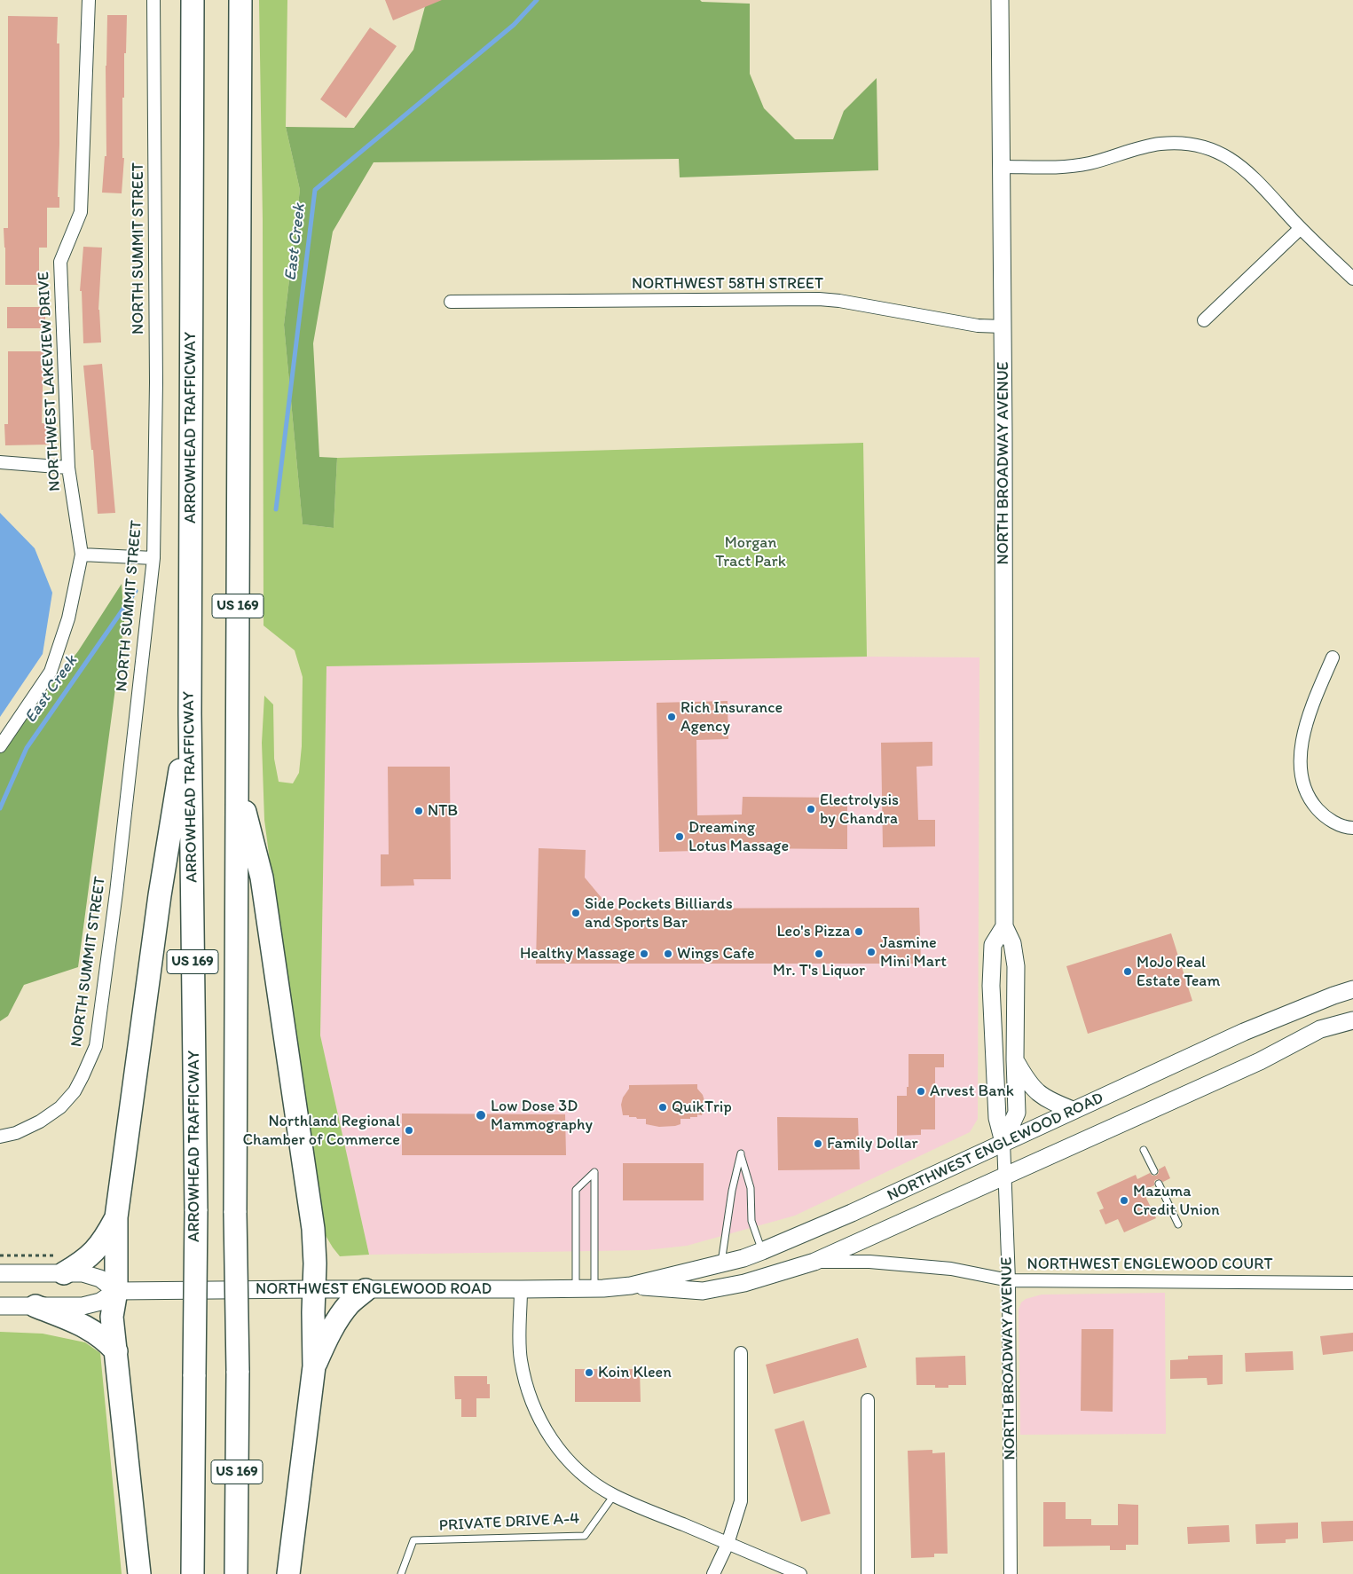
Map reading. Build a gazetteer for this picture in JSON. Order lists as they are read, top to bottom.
{
  "streets": {
    "highway": ["ARROWHEAD TRAFFICWAY", "US 169"],
    "main road": ["NORTH BROADWAY AVENUE", "NORTHWEST ENGLEWOOD ROAD"],
    "street": [
      "NORTH SUMMIT STREET",
      "NORTHWEST 58TH STREET",
      "NORTHWEST LAKEVIEW DRIVE",
      "NORTHWEST ENGLEWOOD COURT"
    ],
    "lane": ["PRIVATE DRIVE A-4"]
  },
  "crossings": [
    ["NORTHWEST 58TH STREET", "NORTH BROADWAY AVENUE"],
    ["NORTH BROADWAY AVENUE", "NORTHWEST ENGLEWOOD ROAD"],
    ["NORTH BROADWAY AVENUE", "NORTHWEST ENGLEWOOD COURT"],
    ["NORTHWEST ENGLEWOOD ROAD", "NORTHWEST ENGLEWOOD COURT"]
  ],
  "water": ["East Creek"],
  "parks": ["Morgan Tract Park"],
  "places": [
    "Rich Insurance Agency",
    "Electrolysis by Chandra",
    "NTB",
    "Dreaming Lotus Massage",
    "Side Pockets Billiards and Sports Bar",
    "Leo's Pizza",
    "Jasmine Mini Mart",
    "Healthy Massage",
    "Wings Cafe",
    "Mr. T's Liquor",
    "MoJo Real Estate Team",
    "Arvest Bank",
    "QuikTrip",
    "Low Dose 3D Mammography",
    "Northland Regional Chamber of Commerce",
    "Family Dollar",
    "Mazuma Credit Union",
    "Koin Kleen"
  ]
}
